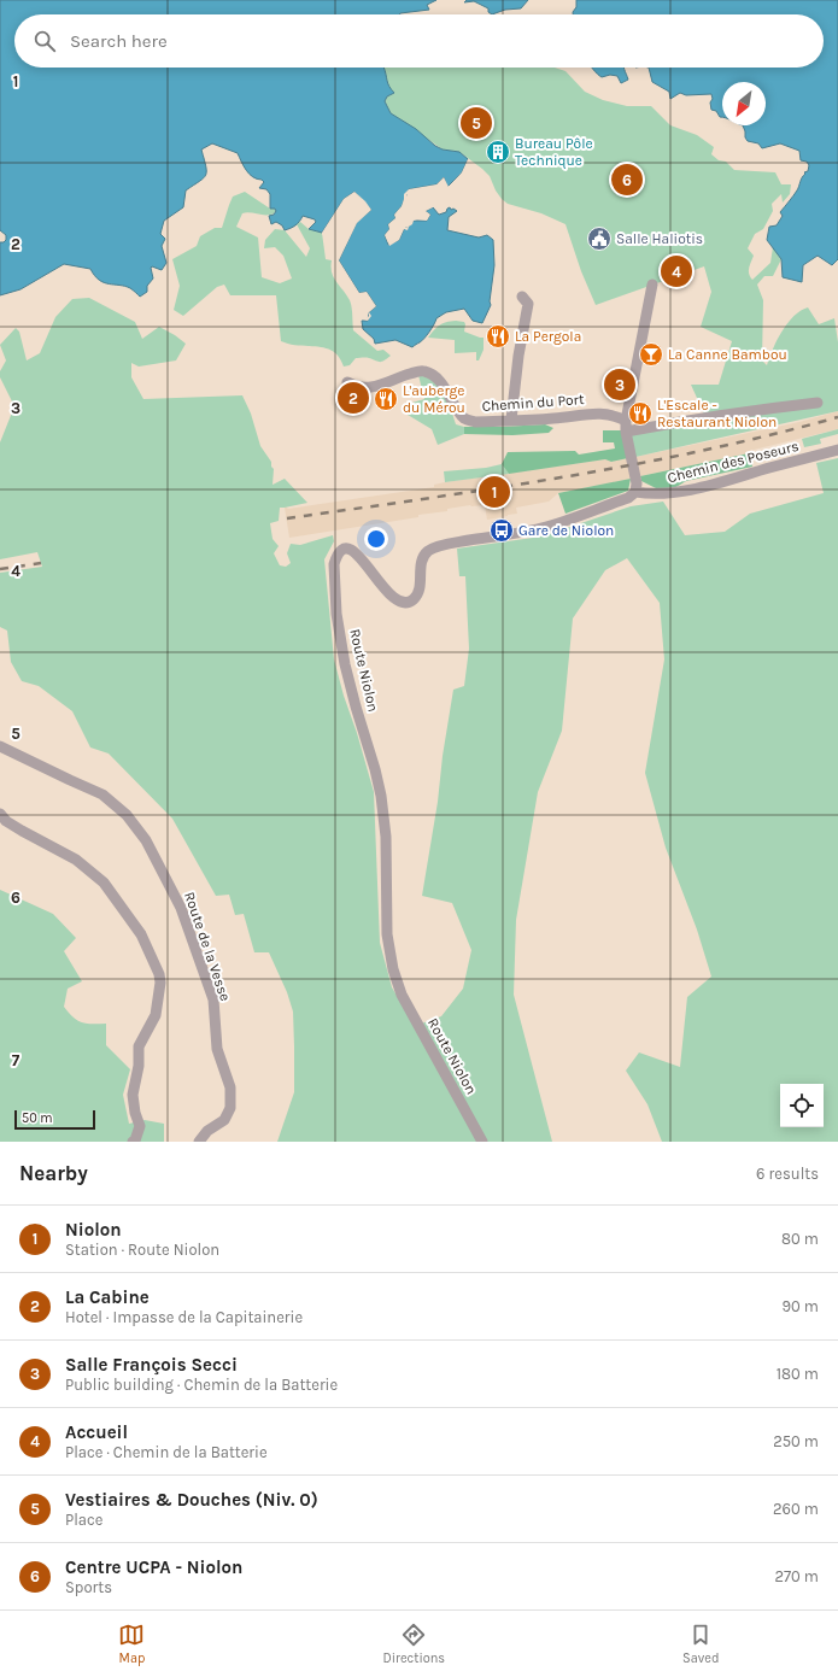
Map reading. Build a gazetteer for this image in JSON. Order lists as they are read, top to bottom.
{
  "streets": {
    "street": [
      "Chemin du Port",
      "Chemin des Poseurs",
      "Route Niolon",
      "Route de la Vesse"
    ]
  },
  "crossings": [
    ["Chemin des Poseurs", "Route Niolon"]
  ],
  "places": {
    "building": ["Bureau Pôle Technique"],
    "public building": ["Salle Haliotis"],
    "restaurant": ["La Pergola", "L'auberge du Mérou", "L'Escale - Restaurant Niolon"],
    "bar": ["La Canne Bambou"],
    "bus stop": ["Gare de Niolon"]
  },
  "scale_bar": "50 m",
  "north": "bottom left",
  "page": {
    "search": "Search here",
    "pins": [
      "5",
      "6",
      "4",
      "3",
      "2",
      "1"
    ],
    "scale": "50 m",
    "heading": ["Nearby", "6 results"],
    "list": [
      {
        "mark": "1",
        "name": "Niolon",
        "note": "Station · Route Niolon",
        "value": "80 m"
      },
      {
        "mark": "2",
        "name": "La Cabine",
        "note": "Hotel · Impasse de la Capitainerie",
        "value": "90 m"
      },
      {
        "mark": "3",
        "name": "Salle François Secci",
        "note": "Public building · Chemin de la Batterie",
        "value": "180 m"
      },
      {
        "mark": "4",
        "name": "Accueil",
        "note": "Place · Chemin de la Batterie",
        "value": "250 m"
      },
      {
        "mark": "5",
        "name": "Vestiaires & Douches (Niv. 0)",
        "note": "Place",
        "value": "260 m"
      },
      {
        "mark": "6",
        "name": "Centre UCPA - Niolon",
        "note": "Sports",
        "value": "270 m"
      }
    ],
    "nav": ["Map", "Directions", "Saved"]
  },
  "grid": {
    "rows": [
      "1",
      "2",
      "3",
      "4",
      "5",
      "6",
      "7"
    ]
  }
}
